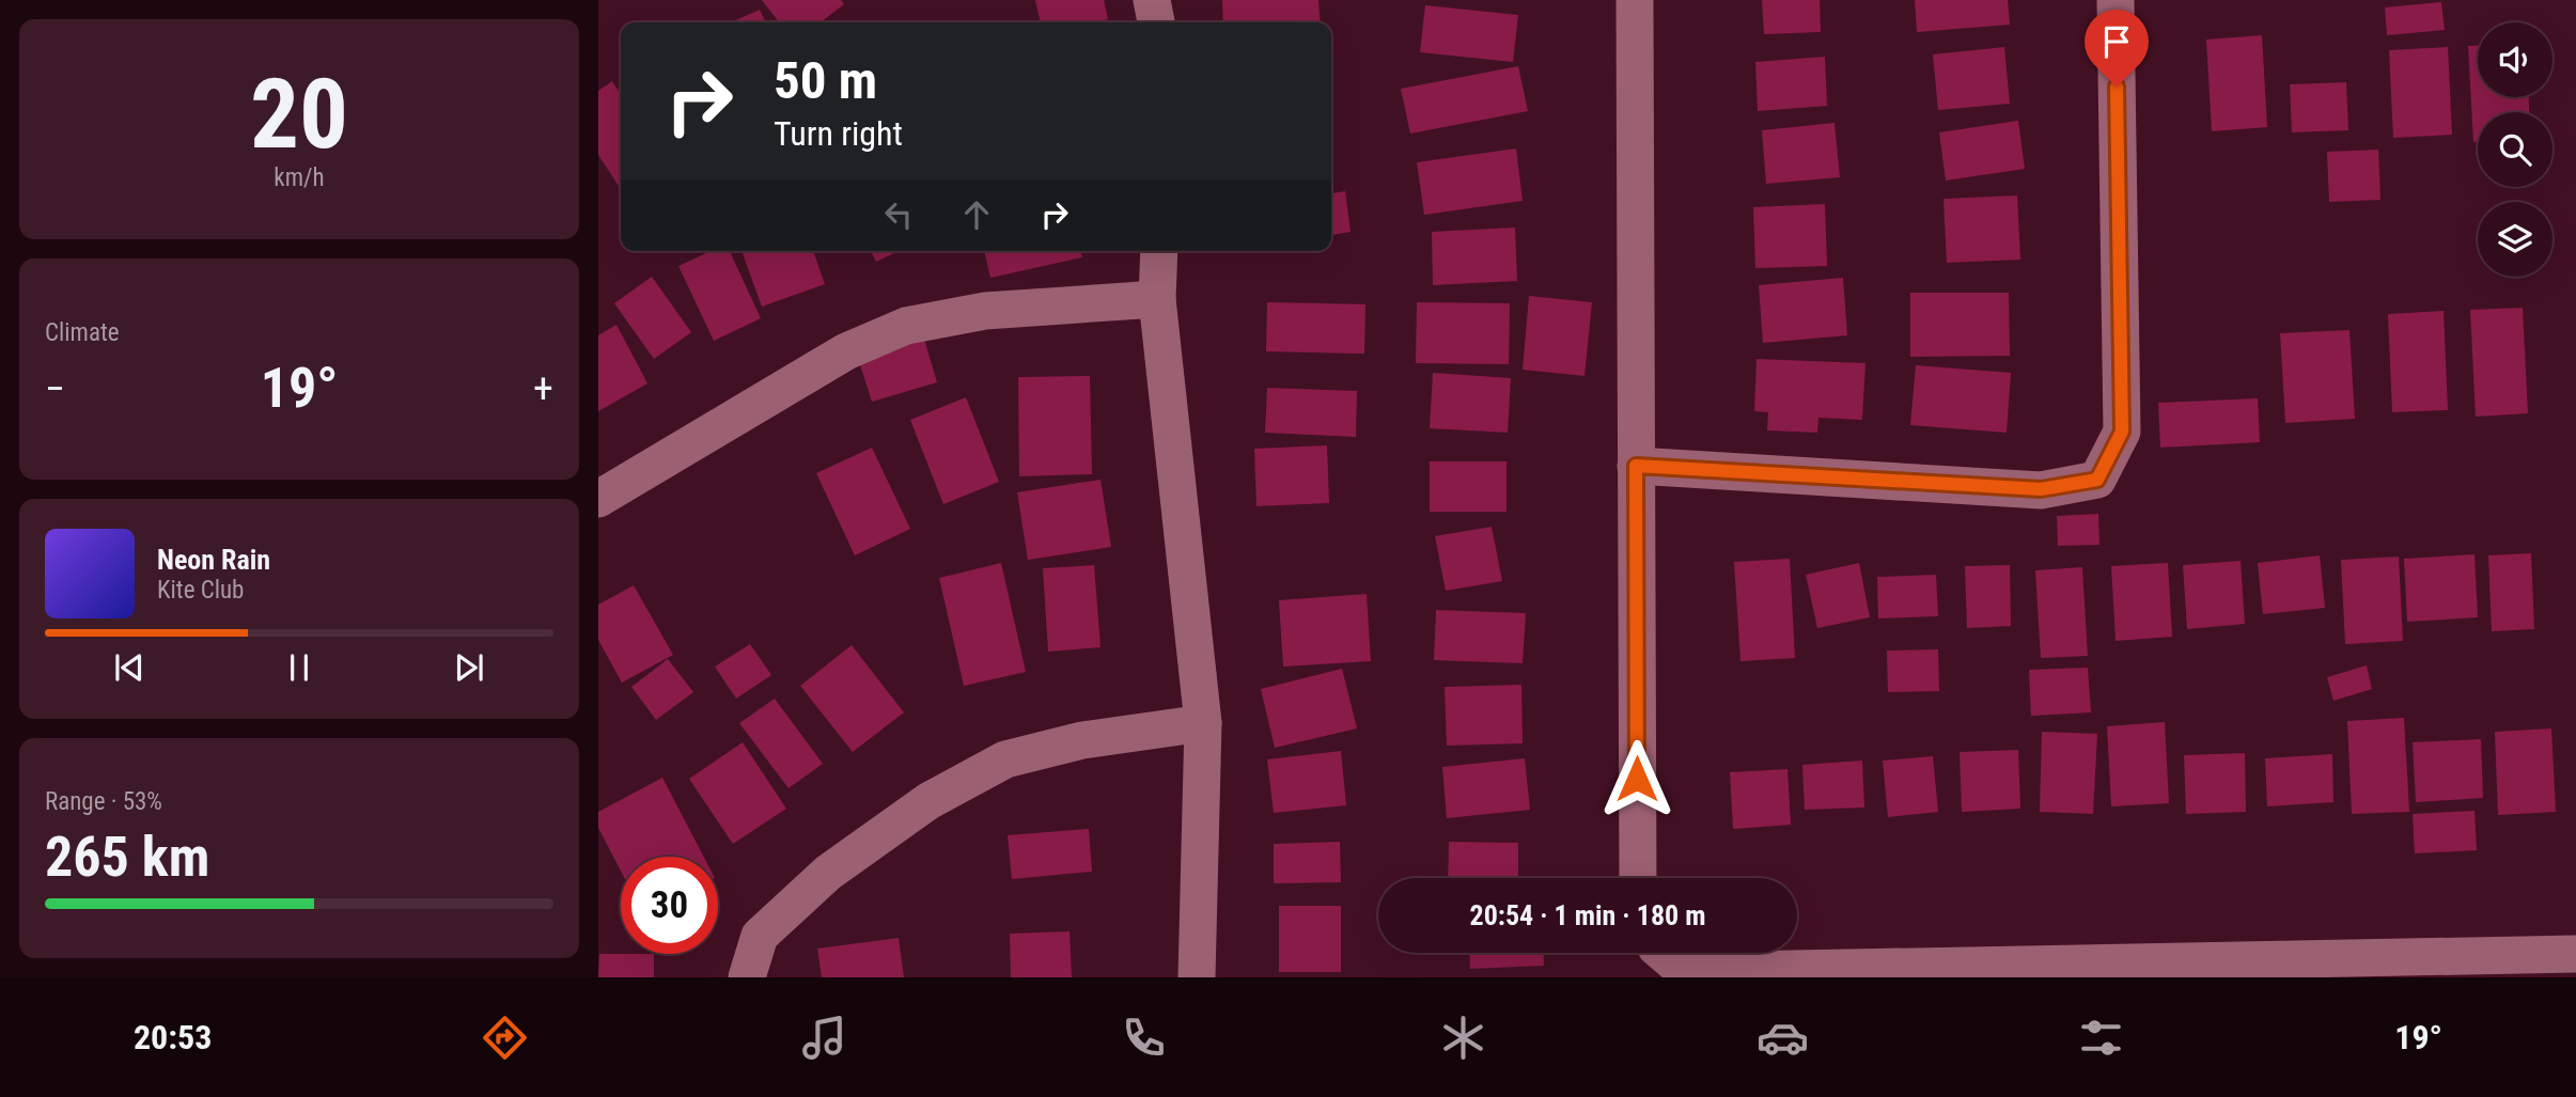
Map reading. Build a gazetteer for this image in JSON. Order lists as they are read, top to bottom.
{
  "page": {
    "tile": [
      ["20", "km/h"],
      "Climate",
      ["Range · 53%", "265 km"]
    ],
    "turn": ["50 m", "Turn right"],
    "heat": ["−", "19°", "+"],
    "song": ["Neon Rain", "Kite Club"],
    "limit": "30",
    "trip": "20:54 · 1 min · 180 m",
    "tabs": ["20:53", "19°"]
  }
}
